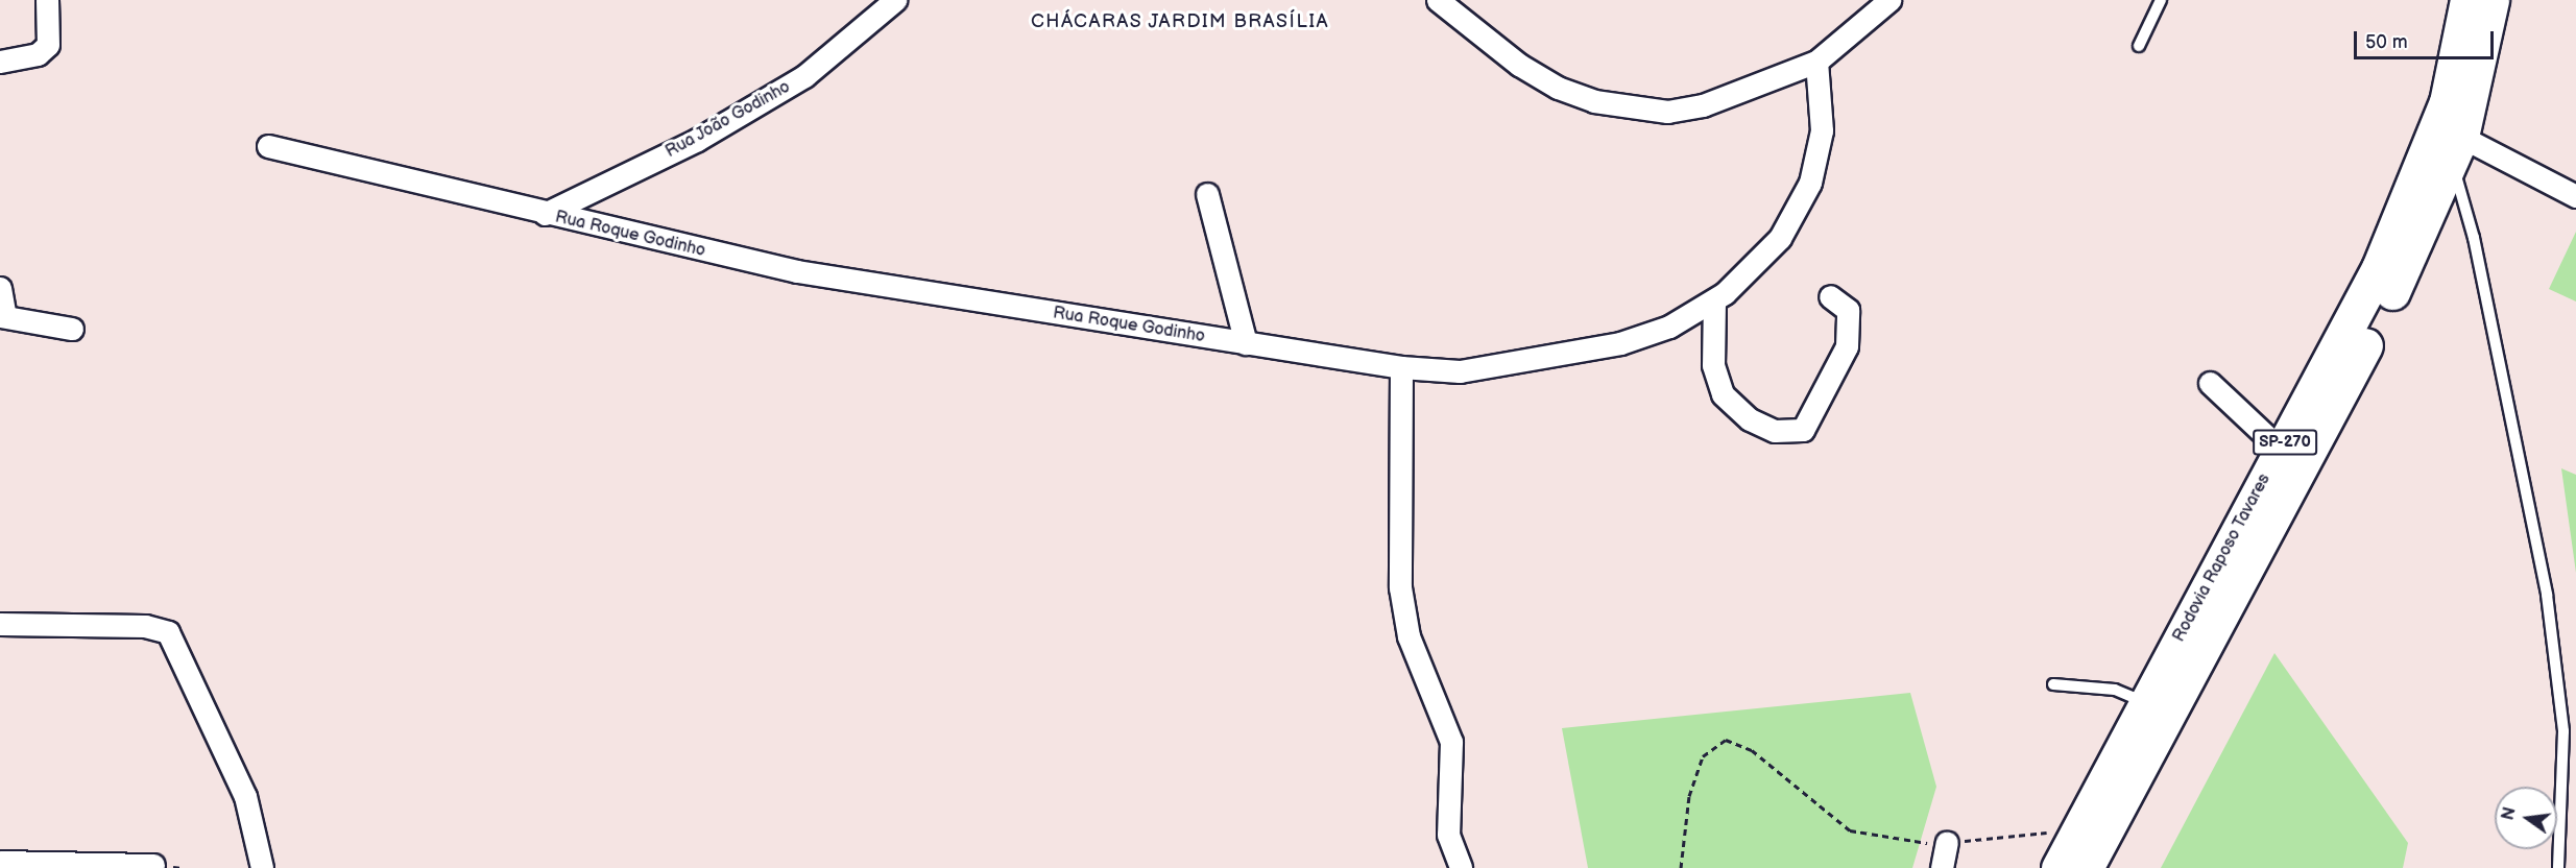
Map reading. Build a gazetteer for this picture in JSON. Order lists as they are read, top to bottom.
{
  "streets": {
    "highway": ["SP-270", "Rodovia Raposo Tavares"],
    "street": ["Rua João Godinho", "Rua Roque Godinho"]
  },
  "crossings": [
    ["Rua João Godinho", "Rua Roque Godinho"]
  ],
  "districts": ["CHÁCARAS JARDIM BRASÍLIA"],
  "scale_bar": "50 m",
  "north": "left"
}
